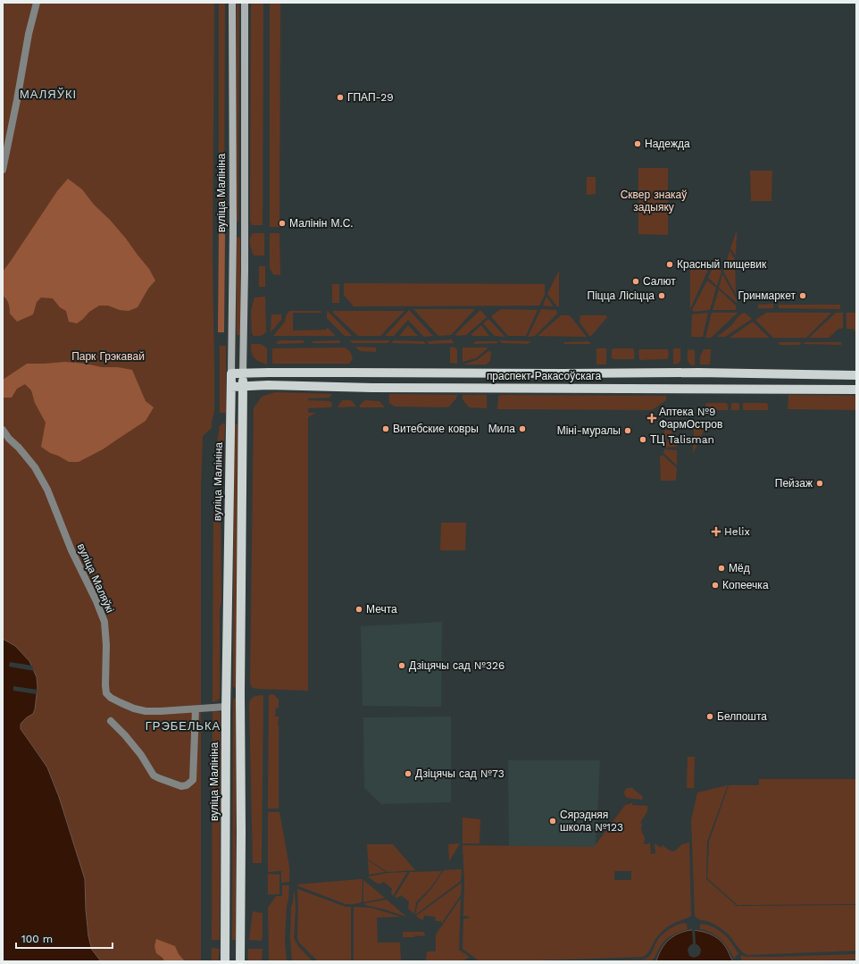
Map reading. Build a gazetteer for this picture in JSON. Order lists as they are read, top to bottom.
{
  "streets": {
    "main road": ["вуліца Малініна", "праспект Ракасоўскага"],
    "street": ["вуліца Маляўкі"]
  },
  "crossings": [
    ["вуліца Малініна", "праспект Ракасоўскага"],
    ["вуліца Малініна", "вуліца Маляўкі"]
  ],
  "districts": ["МАЛЯЎКІ", "ГРЭБЕЛЬКА"],
  "parks": ["Сквер знакаў задыяку", "Парк Грэкавай"],
  "places": {
    "other": [
      "ГПАП-29",
      "Надежда",
      "Малінін М.С.",
      "Красный пищевик",
      "Салют",
      "Піцца Лісіцца",
      "Гринмаркет",
      "Витебские ковры",
      "Мила",
      "Міні-муралы",
      "ТЦ Talisman",
      "Пейзаж",
      "Мёд",
      "Копеечка",
      "Мечта",
      "Дзіцячы сад №326",
      "Белпошта",
      "Дзіцячы сад №73",
      "Сярэдняя школа №123"
    ],
    "health": ["Аптека №9 ФармОстров", "Helix"]
  },
  "scale_bar": "100 m"
}
